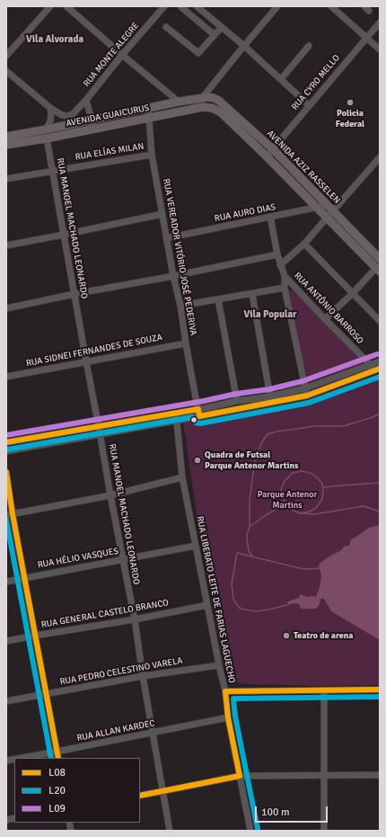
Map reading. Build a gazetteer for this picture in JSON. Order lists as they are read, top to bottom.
{
  "streets": {
    "main road": ["AVENIDA GUAICURUS", "AVENIDA AZIZ RASSELEN"],
    "street": [
      "RUA MONTE ALEGRE",
      "RUA CYRO MELLO",
      "RUA ELÍAS MILAN",
      "RUA AURO DIAS",
      "RUA MANOEL MACHADO LEONARDO",
      "RUA VEREADOR VITÓRIO JOSÉ PEDERIVA",
      "RUA ANTÔNIO BARROSO",
      "RUA SIDNEI FERNANDES DE SOUZA",
      "RUA HÉLIO VASQUES",
      "RUA LIBERATO LEITE DE FARIAS LAGUECHO",
      "RUA GENERAL CASTELO BRANCO",
      "RUA PEDRO CELESTINO VARELA",
      "RUA ALLAN KARDEC"
    ]
  },
  "crossings": [
    ["RUA MONTE ALEGRE", "AVENIDA GUAICURUS"],
    ["RUA CYRO MELLO", "AVENIDA AZIZ RASSELEN"],
    ["AVENIDA GUAICURUS", "AVENIDA AZIZ RASSELEN"],
    ["AVENIDA GUAICURUS", "RUA MANOEL MACHADO LEONARDO"],
    ["AVENIDA GUAICURUS", "RUA VEREADOR VITÓRIO JOSÉ PEDERIVA"],
    ["RUA ELÍAS MILAN", "RUA MANOEL MACHADO LEONARDO"],
    ["RUA ELÍAS MILAN", "RUA VEREADOR VITÓRIO JOSÉ PEDERIVA"],
    ["AVENIDA AZIZ RASSELEN", "RUA AURO DIAS"],
    ["RUA AURO DIAS", "RUA VEREADOR VITÓRIO JOSÉ PEDERIVA"],
    ["RUA MANOEL MACHADO LEONARDO", "RUA SIDNEI FERNANDES DE SOUZA"],
    ["RUA MANOEL MACHADO LEONARDO", "RUA HÉLIO VASQUES"],
    ["RUA MANOEL MACHADO LEONARDO", "RUA GENERAL CASTELO BRANCO"],
    ["RUA MANOEL MACHADO LEONARDO", "RUA PEDRO CELESTINO VARELA"],
    ["RUA MANOEL MACHADO LEONARDO", "RUA ALLAN KARDEC"],
    ["RUA VEREADOR VITÓRIO JOSÉ PEDERIVA", "RUA SIDNEI FERNANDES DE SOUZA"],
    ["RUA HÉLIO VASQUES", "RUA LIBERATO LEITE DE FARIAS LAGUECHO"],
    ["RUA LIBERATO LEITE DE FARIAS LAGUECHO", "RUA GENERAL CASTELO BRANCO"],
    ["RUA LIBERATO LEITE DE FARIAS LAGUECHO", "RUA PEDRO CELESTINO VARELA"],
    ["RUA LIBERATO LEITE DE FARIAS LAGUECHO", "RUA ALLAN KARDEC"]
  ],
  "districts": ["Vila Alvorada", "Vila Popular"],
  "parks": ["Parque Antenor Martins"],
  "places": ["Policia Federal", "Quadra de Futsal Parque Antenor Martins", "Teatro de arena"],
  "lines": ["transit line L09", "transit line L08", "transit line L20"],
  "legend": ["L08", "L20", "L09"],
  "scale_bar": "100 m"
}
